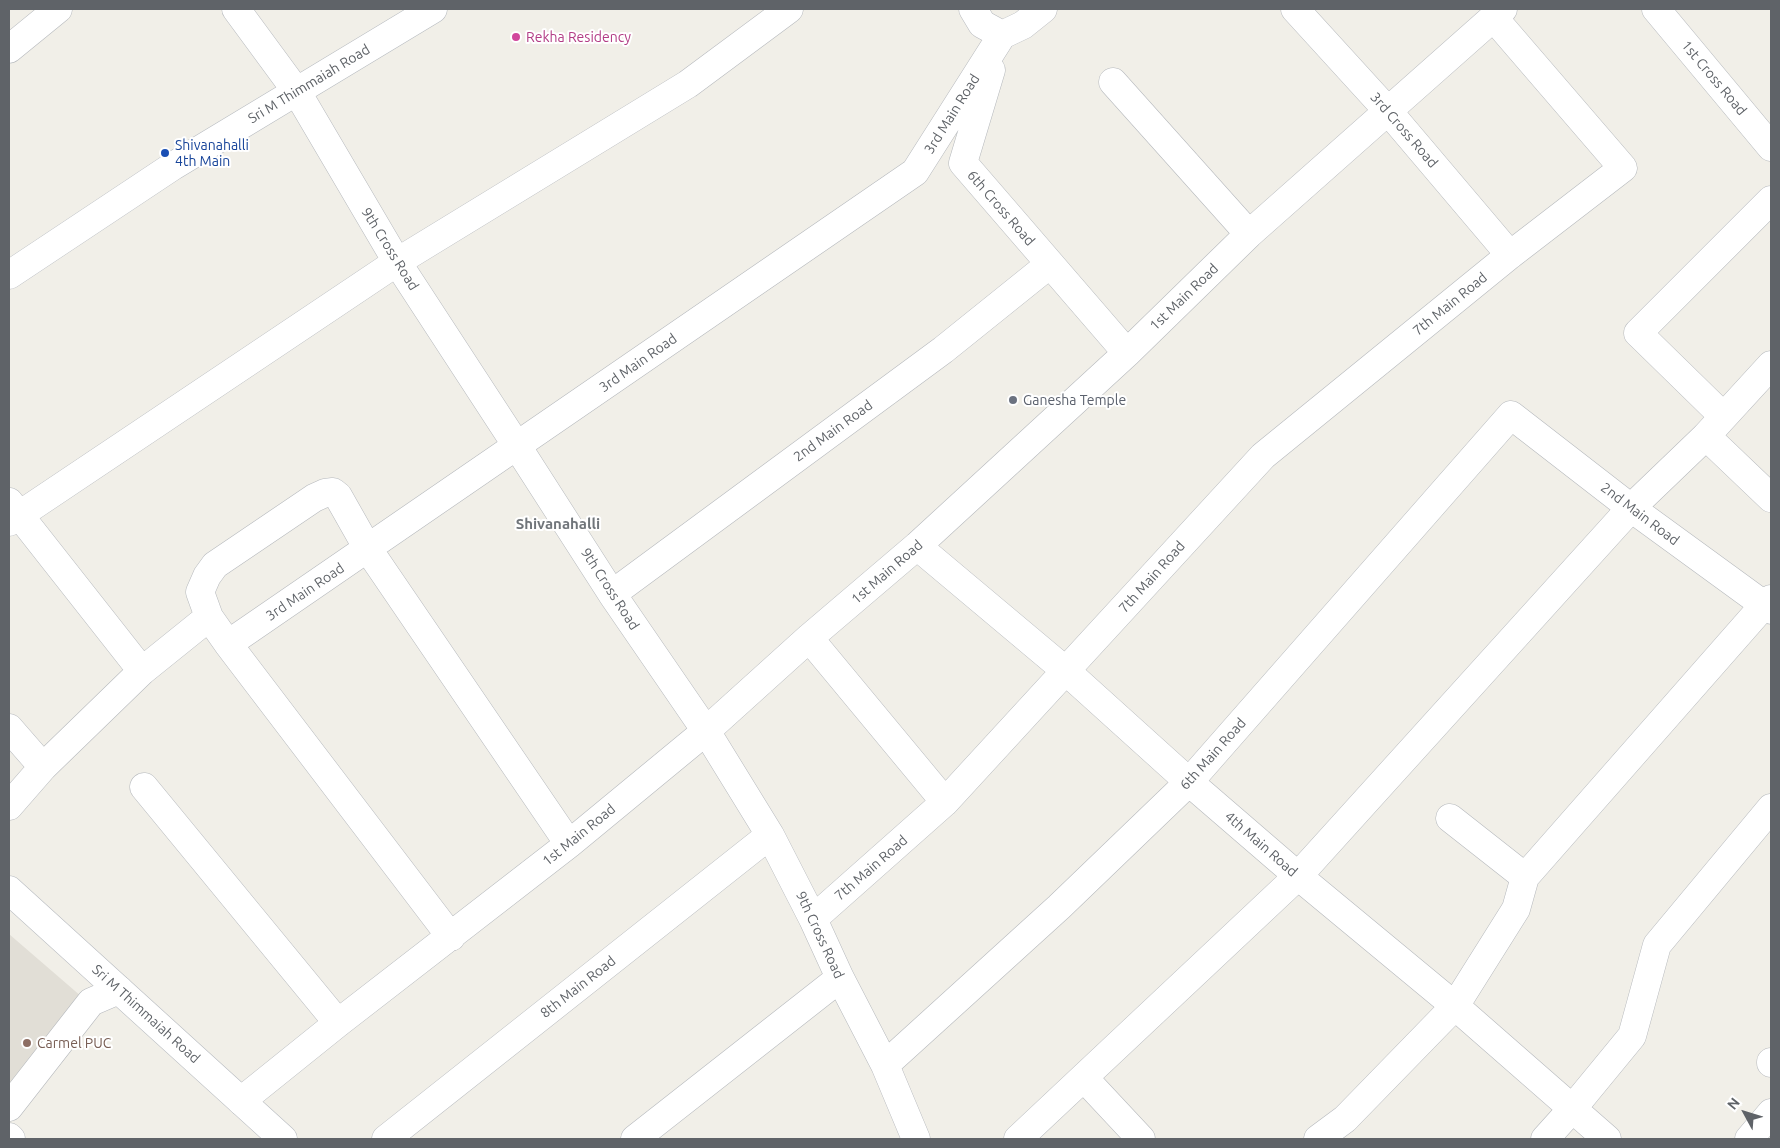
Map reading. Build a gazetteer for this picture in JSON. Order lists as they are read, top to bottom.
{
  "streets": {
    "street": [
      "1st Cross Road",
      "Sri M Thimmaiah Road",
      "3rd Main Road",
      "3rd Cross Road",
      "6th Cross Road",
      "9th Cross Road",
      "1st Main Road",
      "7th Main Road",
      "2nd Main Road",
      "6th Main Road",
      "4th Main Road",
      "8th Main Road"
    ]
  },
  "crossings": [
    ["Sri M Thimmaiah Road", "9th Cross Road"],
    ["Sri M Thimmaiah Road", "1st Main Road"],
    ["3rd Main Road", "6th Cross Road"],
    ["3rd Main Road", "9th Cross Road"],
    ["3rd Cross Road", "1st Main Road"],
    ["3rd Cross Road", "7th Main Road"],
    ["6th Cross Road", "1st Main Road"],
    ["6th Cross Road", "2nd Main Road"],
    ["9th Cross Road", "1st Main Road"],
    ["9th Cross Road", "7th Main Road"],
    ["9th Cross Road", "2nd Main Road"],
    ["9th Cross Road", "6th Main Road"],
    ["9th Cross Road", "8th Main Road"],
    ["1st Main Road", "7th Main Road"],
    ["1st Main Road", "4th Main Road"],
    ["7th Main Road", "4th Main Road"],
    ["2nd Main Road", "6th Main Road"],
    ["6th Main Road", "4th Main Road"]
  ],
  "districts": ["Shivanahalli"],
  "places": [
    "Rekha Residency",
    "Shivanahalli 4th Main",
    "Ganesha Temple",
    "Carmel PUC"
  ],
  "north": "top left"
}
